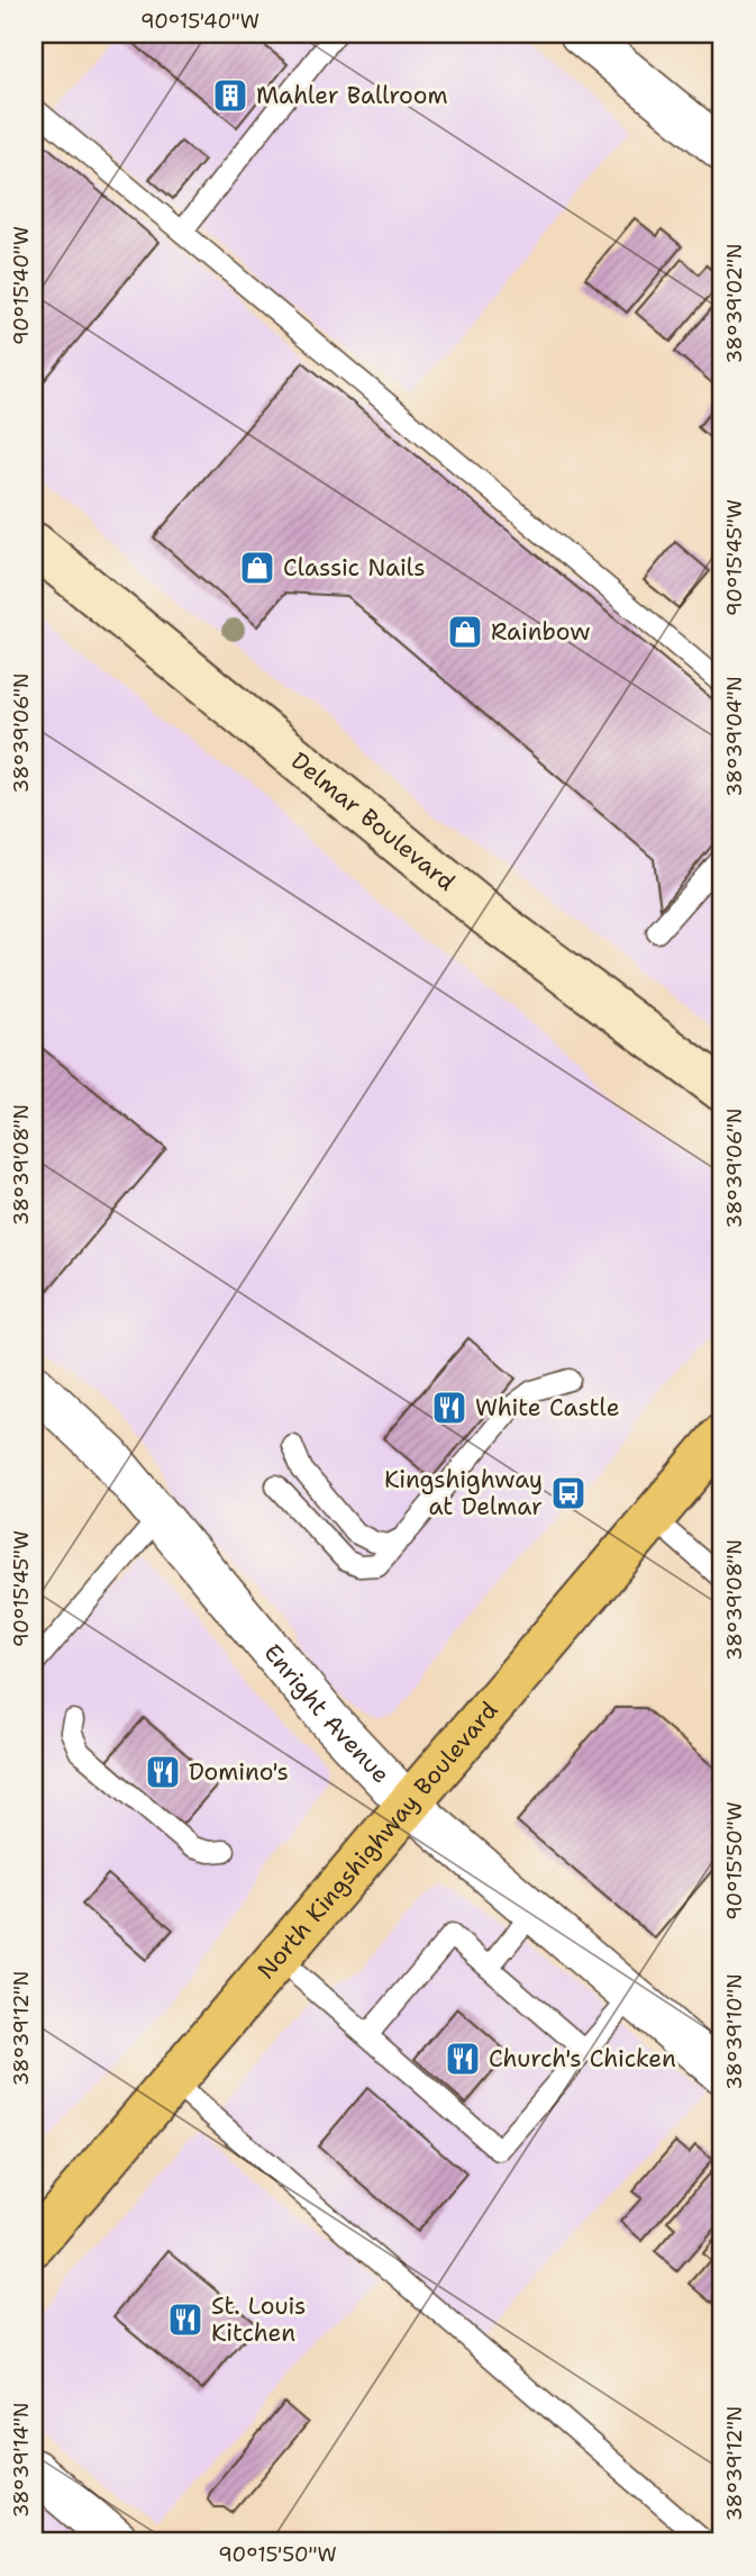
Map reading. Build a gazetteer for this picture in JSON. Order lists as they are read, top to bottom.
{
  "streets": {
    "main road": ["Delmar Boulevard", "North Kingshighway Boulevard"],
    "street": ["Enright Avenue"]
  },
  "crossings": [
    ["Enright Avenue", "North Kingshighway Boulevard"]
  ],
  "places": {
    "building": ["Mahler Ballroom"],
    "shop": ["Classic Nails", "Rainbow"],
    "restaurant": [
      "White Castle",
      "Domino's",
      "Church's Chicken",
      "St. Louis Kitchen"
    ],
    "bus stop": ["Kingshighway at Delmar"]
  },
  "coordinates": [
    "90°15'40\"W",
    "38°39'02\"N",
    "90°15'45\"W",
    "38°39'06\"N",
    "38°39'04\"N",
    "38°39'08\"N",
    "90°15'50\"W",
    "38°39'12\"N",
    "38°39'10\"N",
    "38°39'14\"N"
  ]
}
